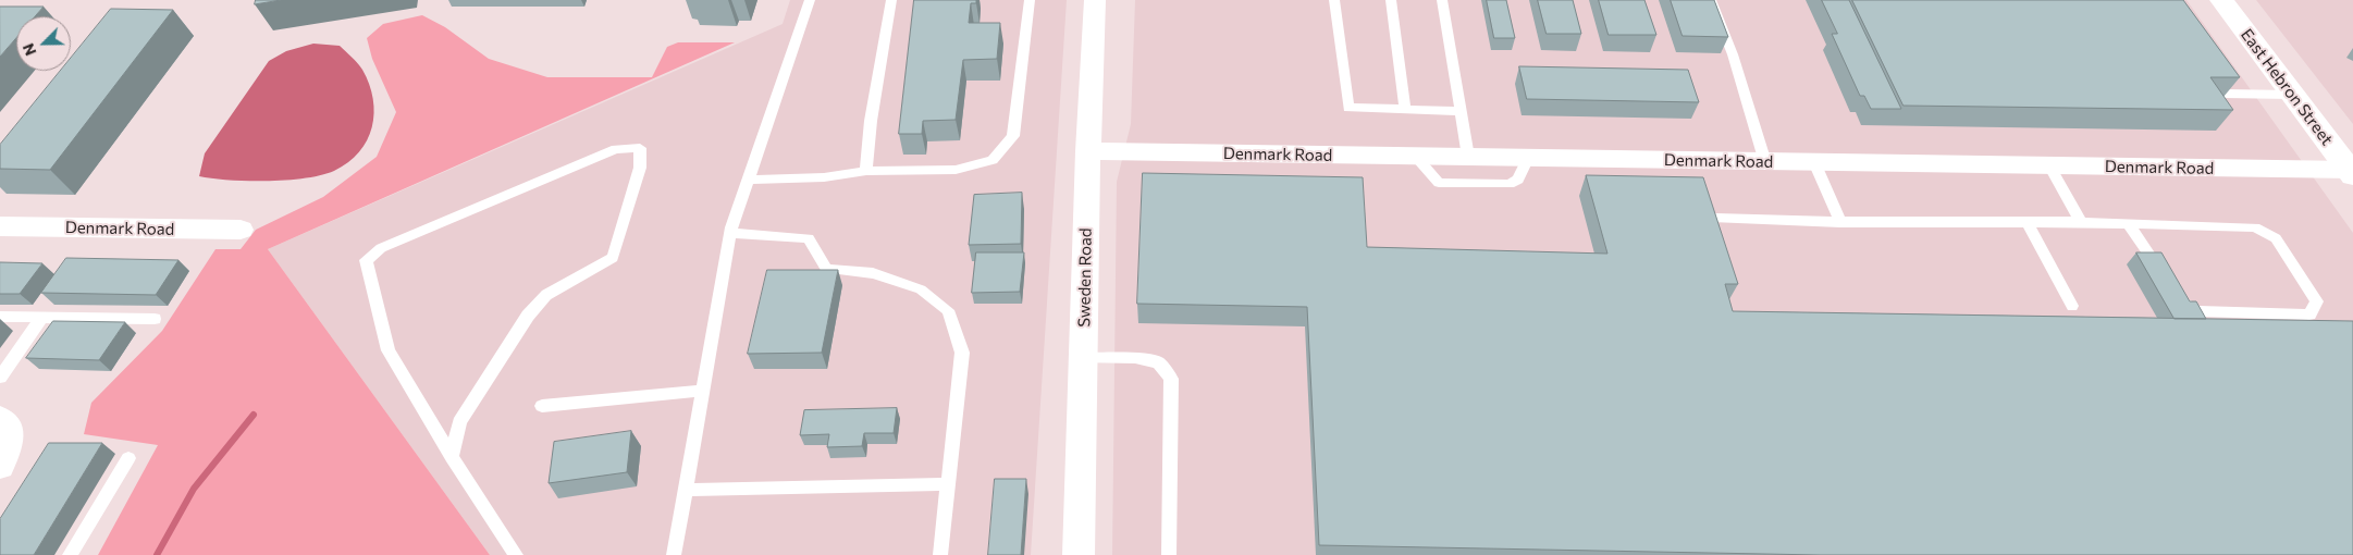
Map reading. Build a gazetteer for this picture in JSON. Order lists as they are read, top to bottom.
{
  "streets": {
    "street": ["East Hebron Street", "Denmark Road", "Sweden Road"]
  },
  "crossings": [
    ["East Hebron Street", "Denmark Road"],
    ["Denmark Road", "Sweden Road"]
  ],
  "north": "bottom left"
}
